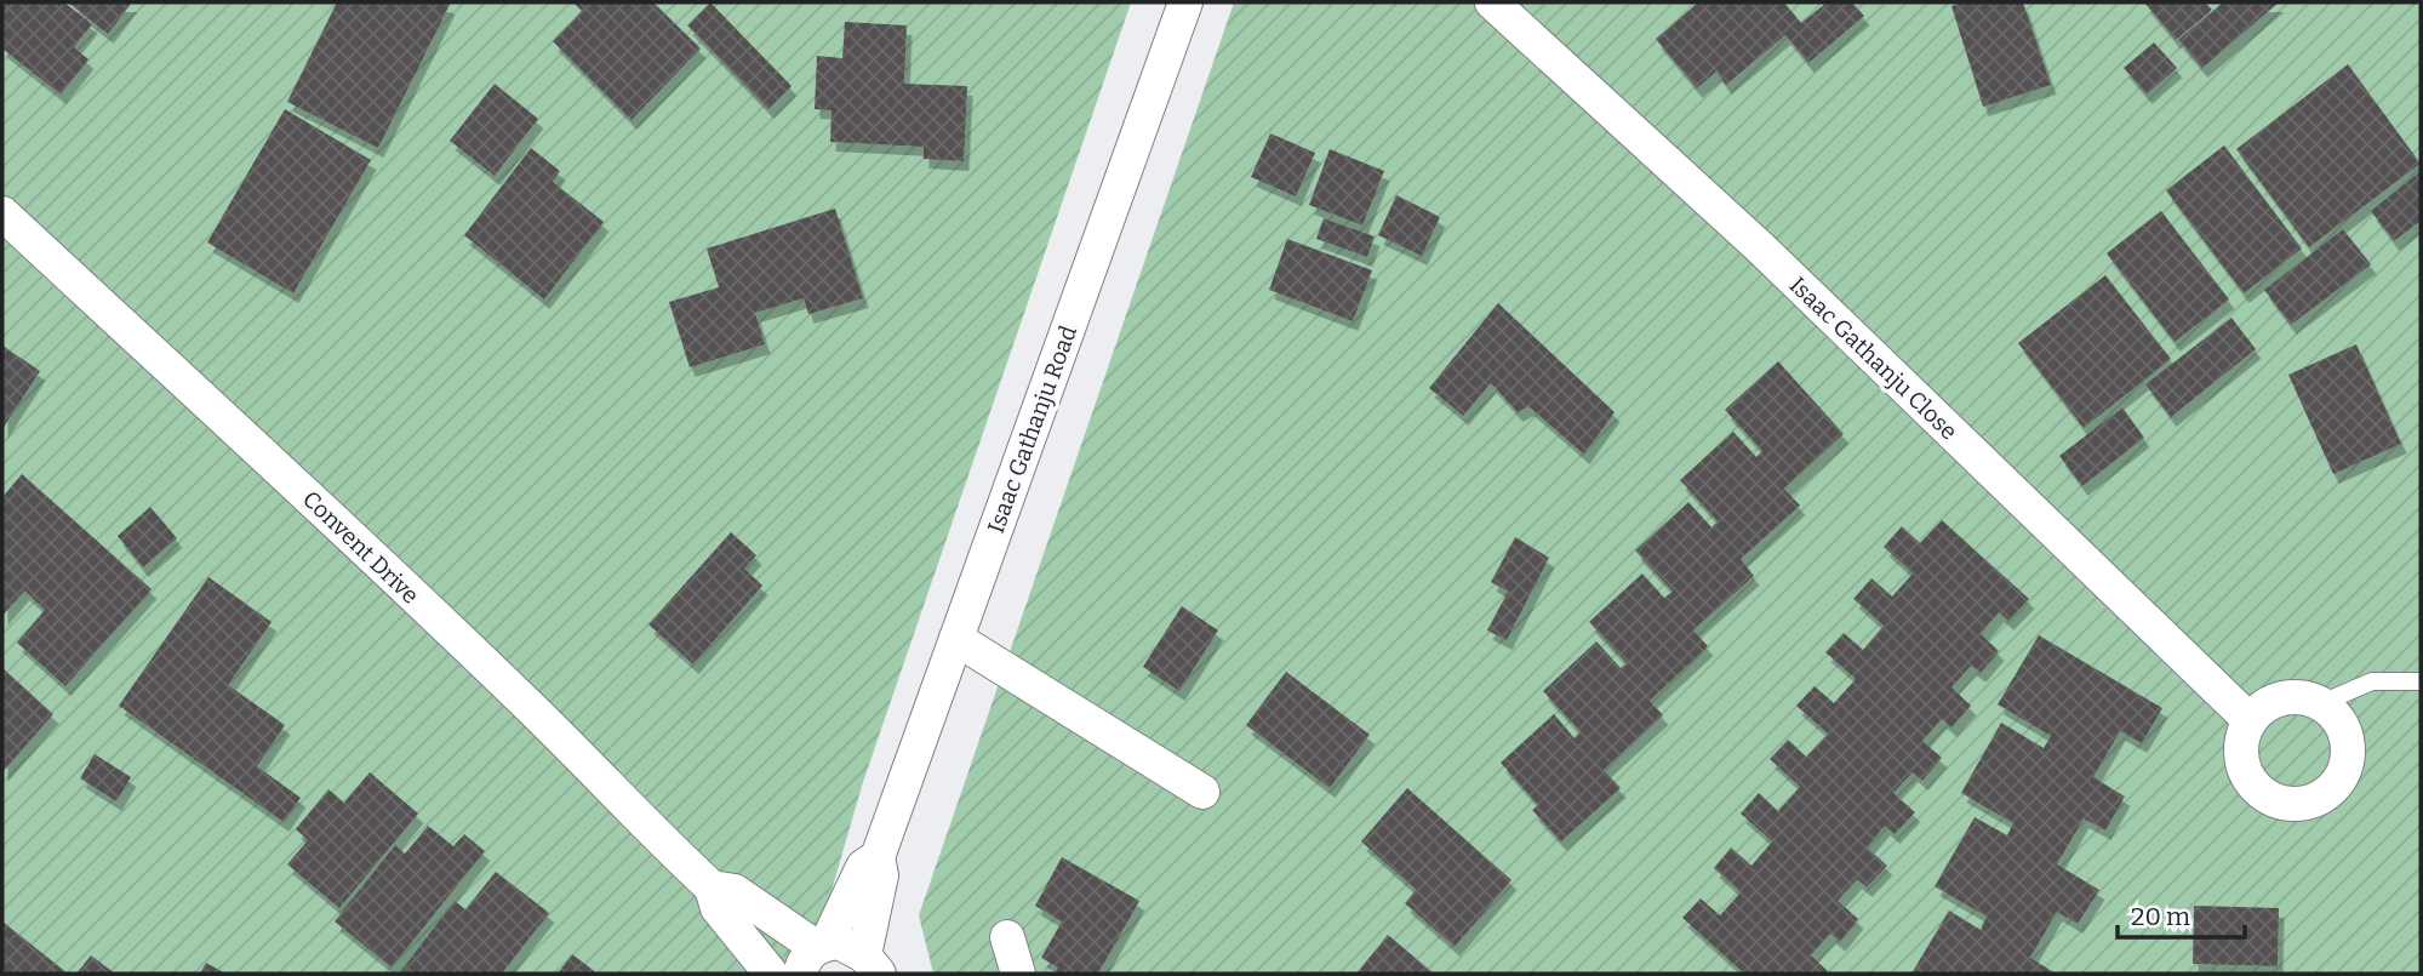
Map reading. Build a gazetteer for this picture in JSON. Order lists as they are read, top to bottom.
{
  "streets": {
    "street": ["Isaac Gathanju Close", "Isaac Gathanju Road", "Convent Drive"]
  },
  "scale_bar": "20 m"
}
